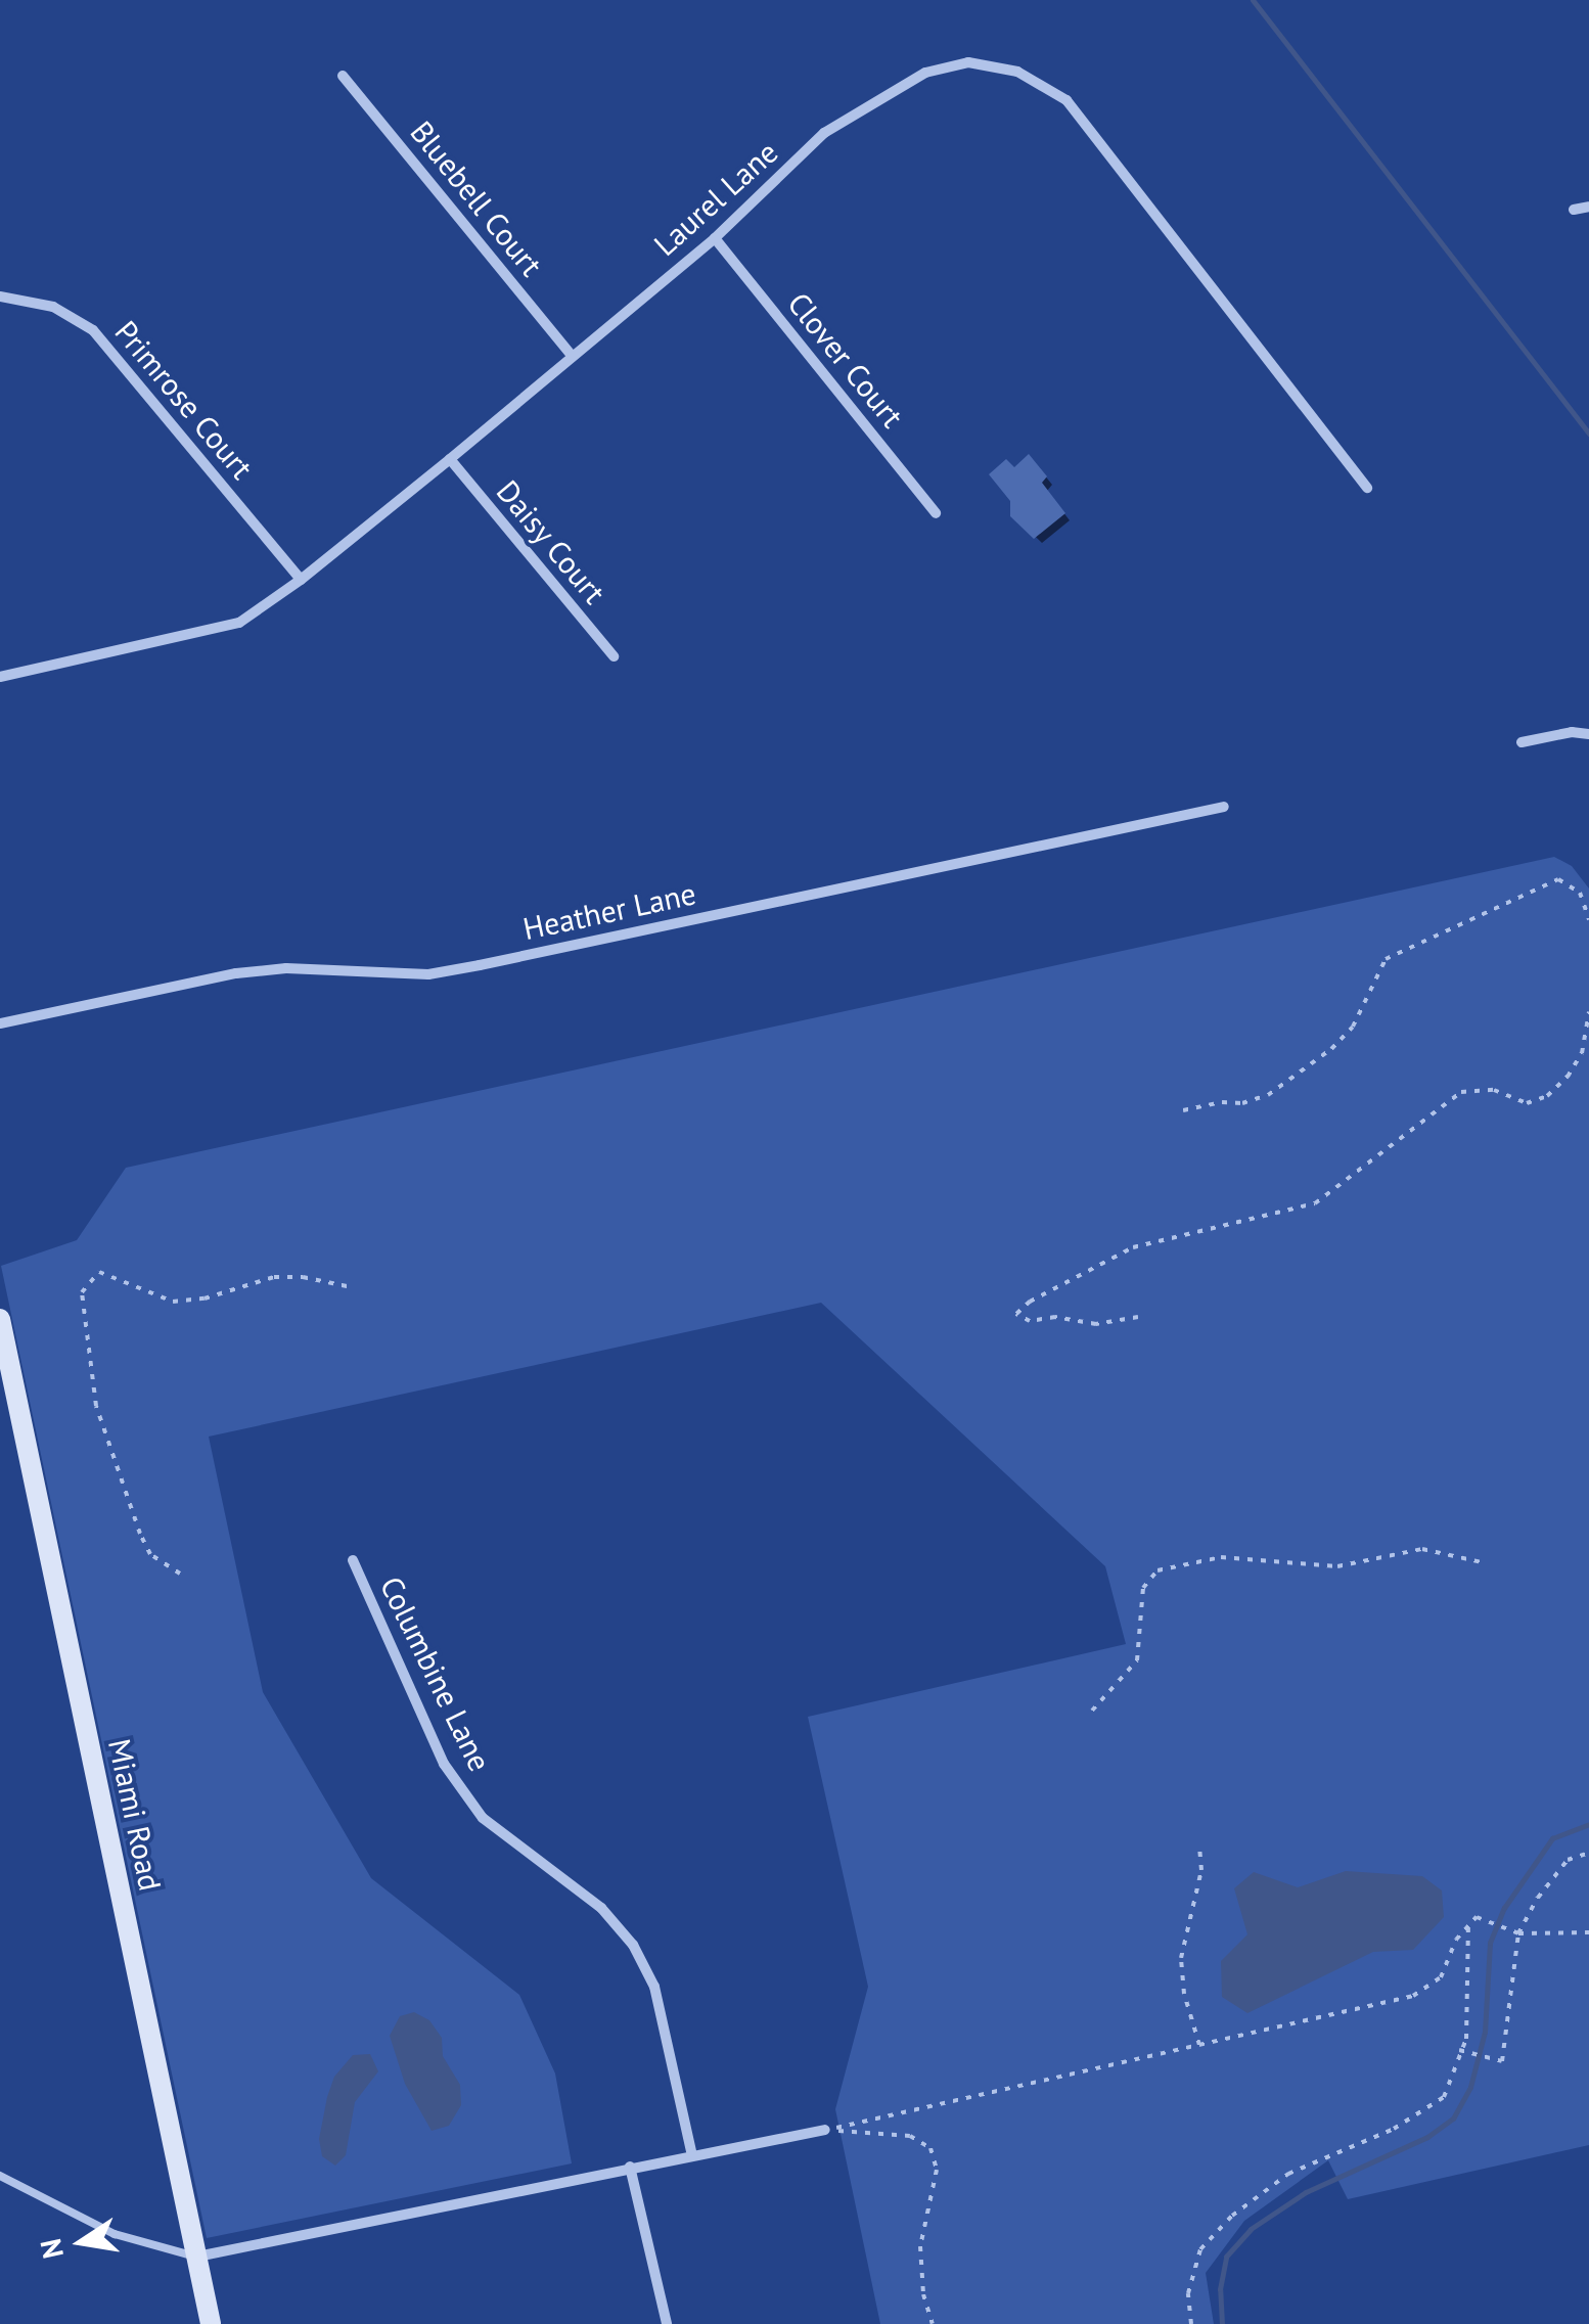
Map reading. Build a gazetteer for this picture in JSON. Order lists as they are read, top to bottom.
{
  "streets": {
    "street": [
      "Bluebell Court",
      "Laurel Lane",
      "Clover Court",
      "Primrose Court",
      "Daisy Court",
      "Heather Lane",
      "Columbine Lane",
      "Miami Road"
    ]
  },
  "crossings": [
    ["Bluebell Court", "Laurel Lane"],
    ["Laurel Lane", "Clover Court"],
    ["Laurel Lane", "Primrose Court"],
    ["Laurel Lane", "Daisy Court"]
  ],
  "north": "left"
}
